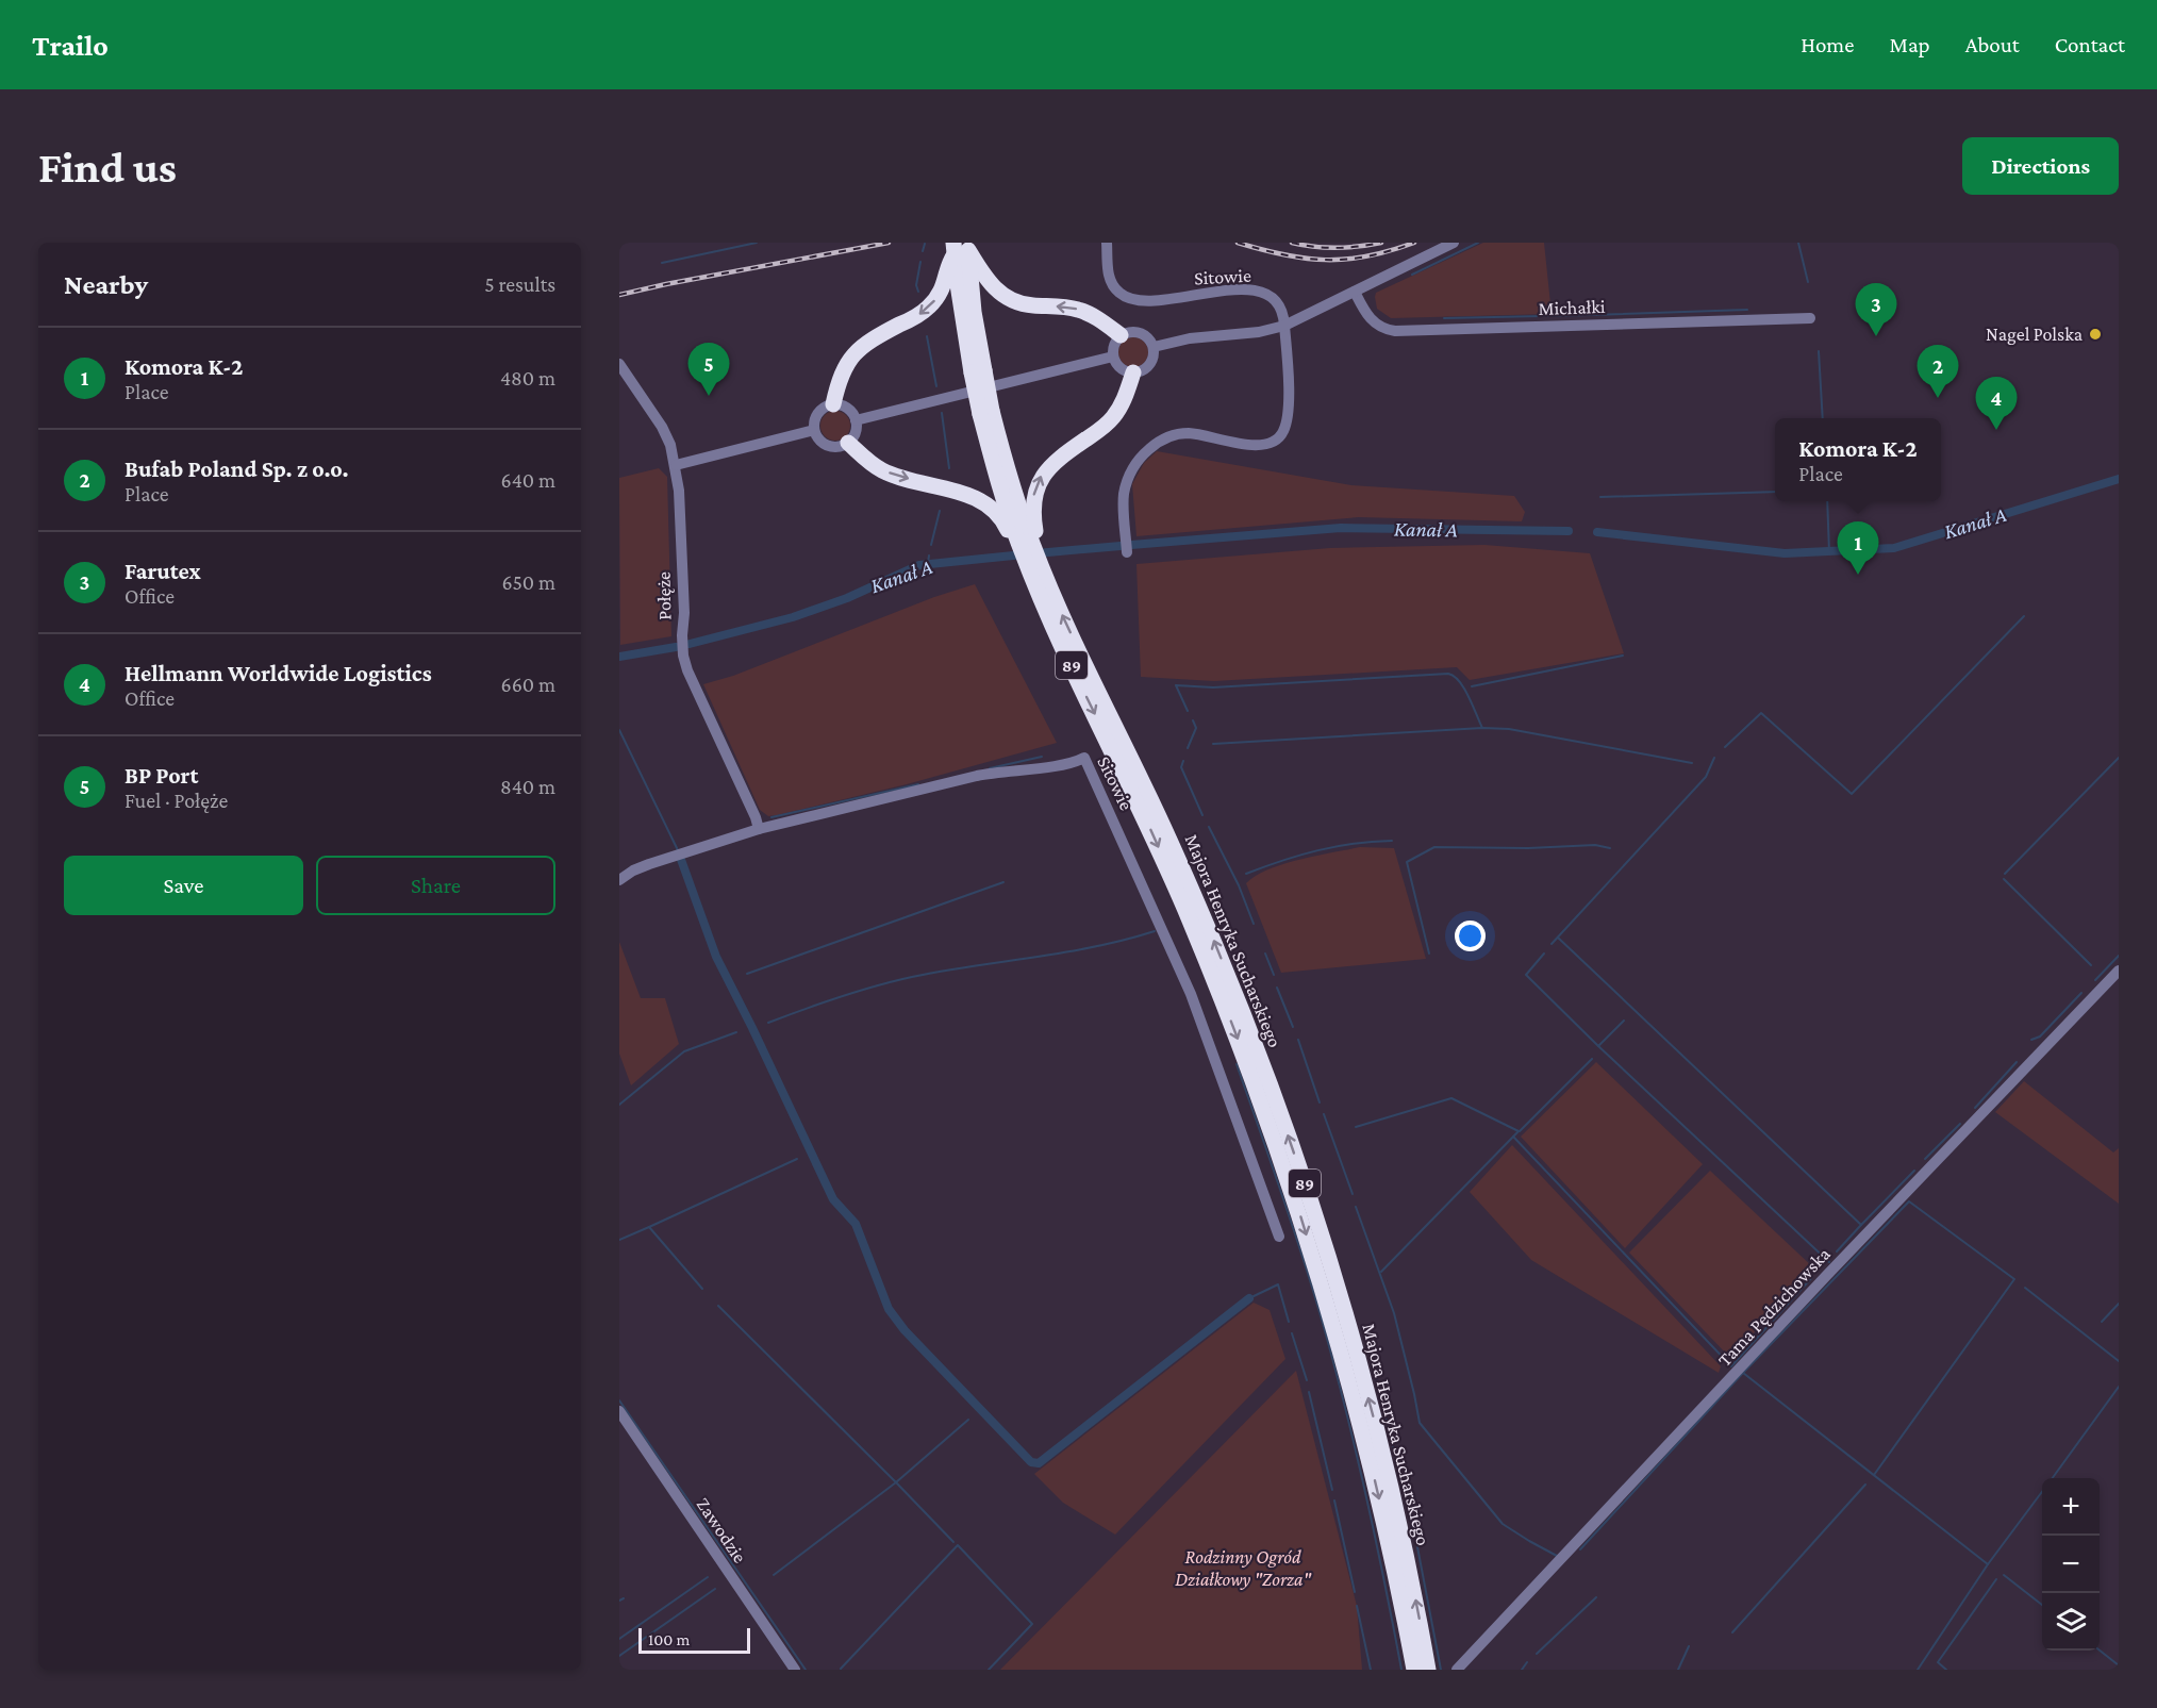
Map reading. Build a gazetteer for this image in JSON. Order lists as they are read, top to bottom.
{
  "streets": {
    "highway": ["89", "Majora Henryka Sucharskiego"],
    "street": [
      "Sitowie",
      "Michałki",
      "Połęże",
      "Tama Pędzichowska",
      "Zawodzie"
    ]
  },
  "crossings": [
    ["Sitowie", "Połęże"]
  ],
  "water": ["Kanał A"],
  "parks": ["Rodzinny Ogród Działkowy \"Zorza\""],
  "places": ["Nagel Polska"],
  "scale_bar": "100 m",
  "page": {
    "header": "Trailo",
    "nav": [
      "Home",
      "Map",
      "About",
      "Contact"
    ],
    "buttons": [
      "Directions",
      ["Save", "Share"]
    ],
    "title": "Find us",
    "heading": ["Nearby", "5 results"],
    "pins": [
      "3",
      "5",
      "2",
      "4",
      "1"
    ],
    "list": [
      {
        "mark": "1",
        "name": "Komora K-2",
        "note": "Place",
        "value": "480 m"
      },
      {
        "mark": "2",
        "name": "Bufab Poland Sp. z o.o.",
        "note": "Place",
        "value": "640 m"
      },
      {
        "mark": "3",
        "name": "Farutex",
        "note": "Office",
        "value": "650 m"
      },
      {
        "mark": "4",
        "name": "Hellmann Worldwide Logistics",
        "note": "Office",
        "value": "660 m"
      },
      {
        "mark": "5",
        "name": "BP Port",
        "note": "Fuel · Połęże",
        "value": "840 m"
      }
    ],
    "popup": ["Komora K-2", "Place"],
    "map_buttons": ["+", "−"],
    "scale": "100 m"
  }
}
